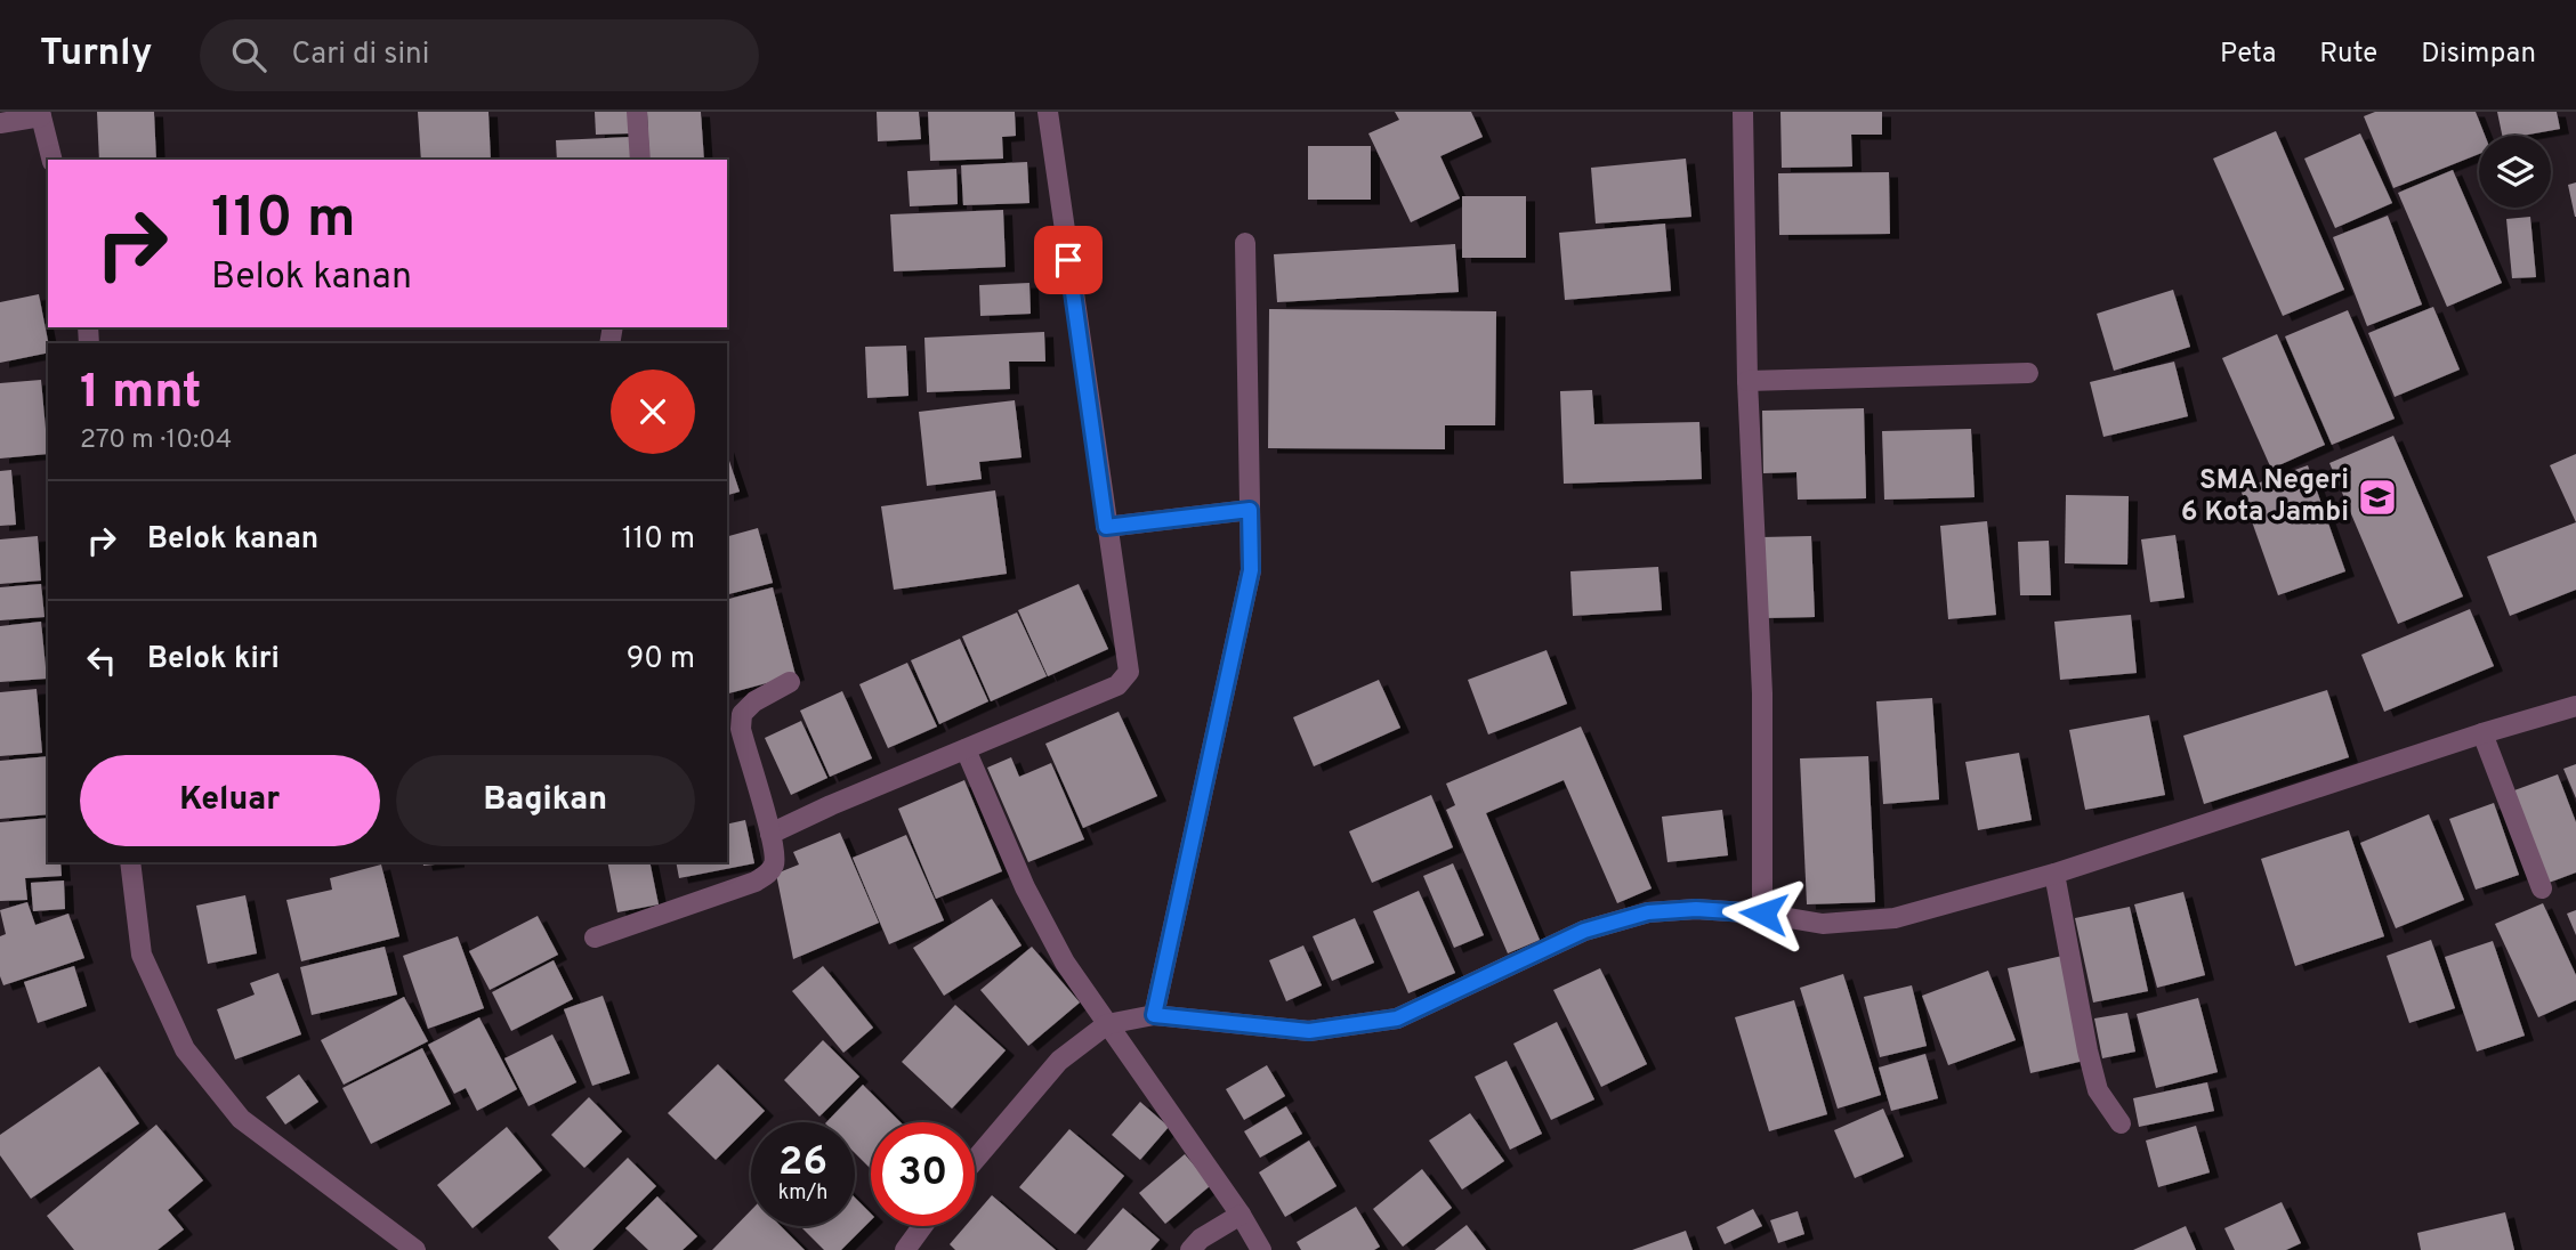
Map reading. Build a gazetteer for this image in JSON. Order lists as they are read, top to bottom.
{
  "places": {
    "school or university": ["SMA Negeri 6 Kota Jambi"]
  },
  "page": {
    "header": "Turnly",
    "search": "Cari di sini",
    "nav": ["Peta", "Rute", "Disimpan"],
    "turn": ["110 m", "Belok kanan"],
    "heading": ["1 mnt", "270 m · 10:04"],
    "list": [
      {
        "name": "Belok kanan",
        "value": "110 m"
      },
      {
        "name": "Belok kiri",
        "value": "90 m"
      }
    ],
    "buttons": ["Keluar", "Bagikan"],
    "speed": "26 km/h",
    "limit": "30"
  }
}
